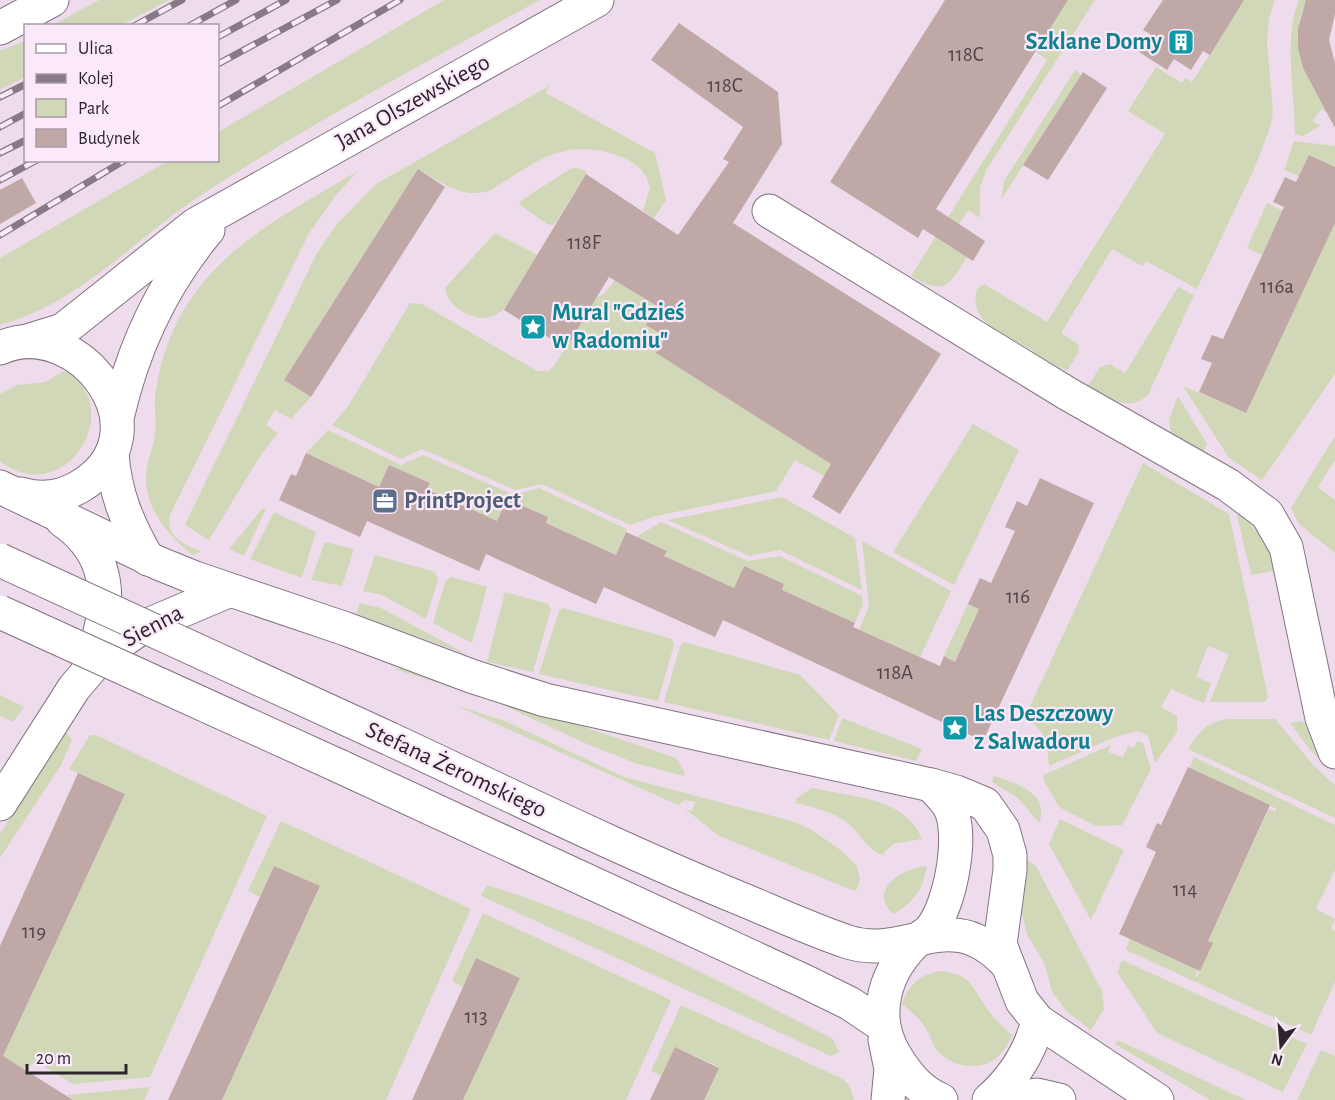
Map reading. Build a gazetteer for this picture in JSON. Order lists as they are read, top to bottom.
{
  "streets": {
    "main road": ["Jana Olszewskiego", "Sienna", "Stefana Żeromskiego"]
  },
  "crossings": [
    ["Sienna", "Stefana Żeromskiego"]
  ],
  "places": {
    "building": ["Szklane Domy"],
    "place": ["Mural \"Gdzieś w Radomiu\"", "Las Deszczowy z Salwadoru"],
    "office": ["PrintProject"]
  },
  "house_numbers": [
    "118C",
    "118C",
    "118F",
    "116a",
    "116",
    "118A",
    "114",
    "119",
    "113"
  ],
  "legend": [
    "Ulica",
    "Kolej",
    "Park",
    "Budynek"
  ],
  "scale_bar": "20 m",
  "north": "bottom"
}
